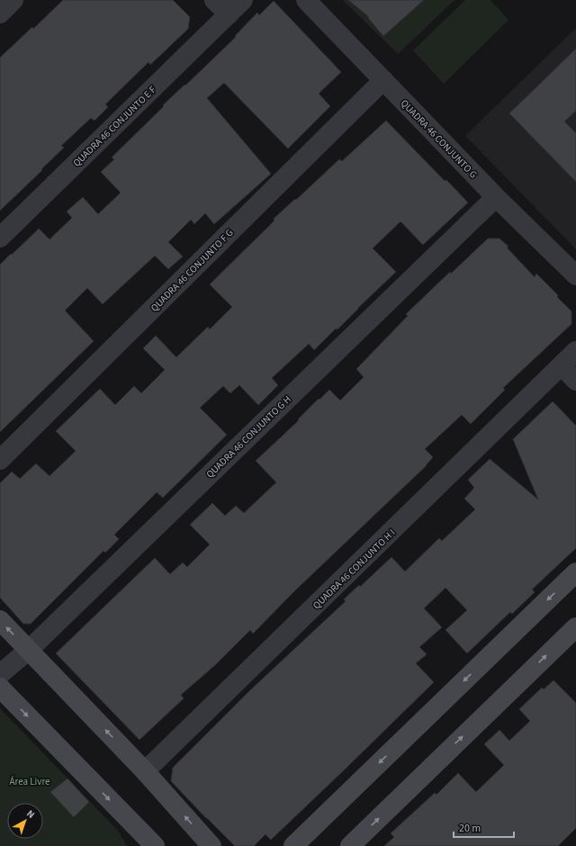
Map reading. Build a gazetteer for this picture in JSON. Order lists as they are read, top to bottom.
{
  "streets": {
    "street": [
      "QUADRA 46 CONJUNTO E F",
      "QUADRA 46 CONJUNTO G",
      "QUADRA 46 CONJUNTO F G",
      "QUADRA 46 CONJUNTO G H",
      "QUADRA 46 CONJUNTO H I"
    ]
  },
  "crossings": [
    ["QUADRA 46 CONJUNTO G", "QUADRA 46 CONJUNTO F G"],
    ["QUADRA 46 CONJUNTO G", "QUADRA 46 CONJUNTO G H"]
  ],
  "parks": ["Área Livre"],
  "scale_bar": "20 m",
  "north": "top right"
}
